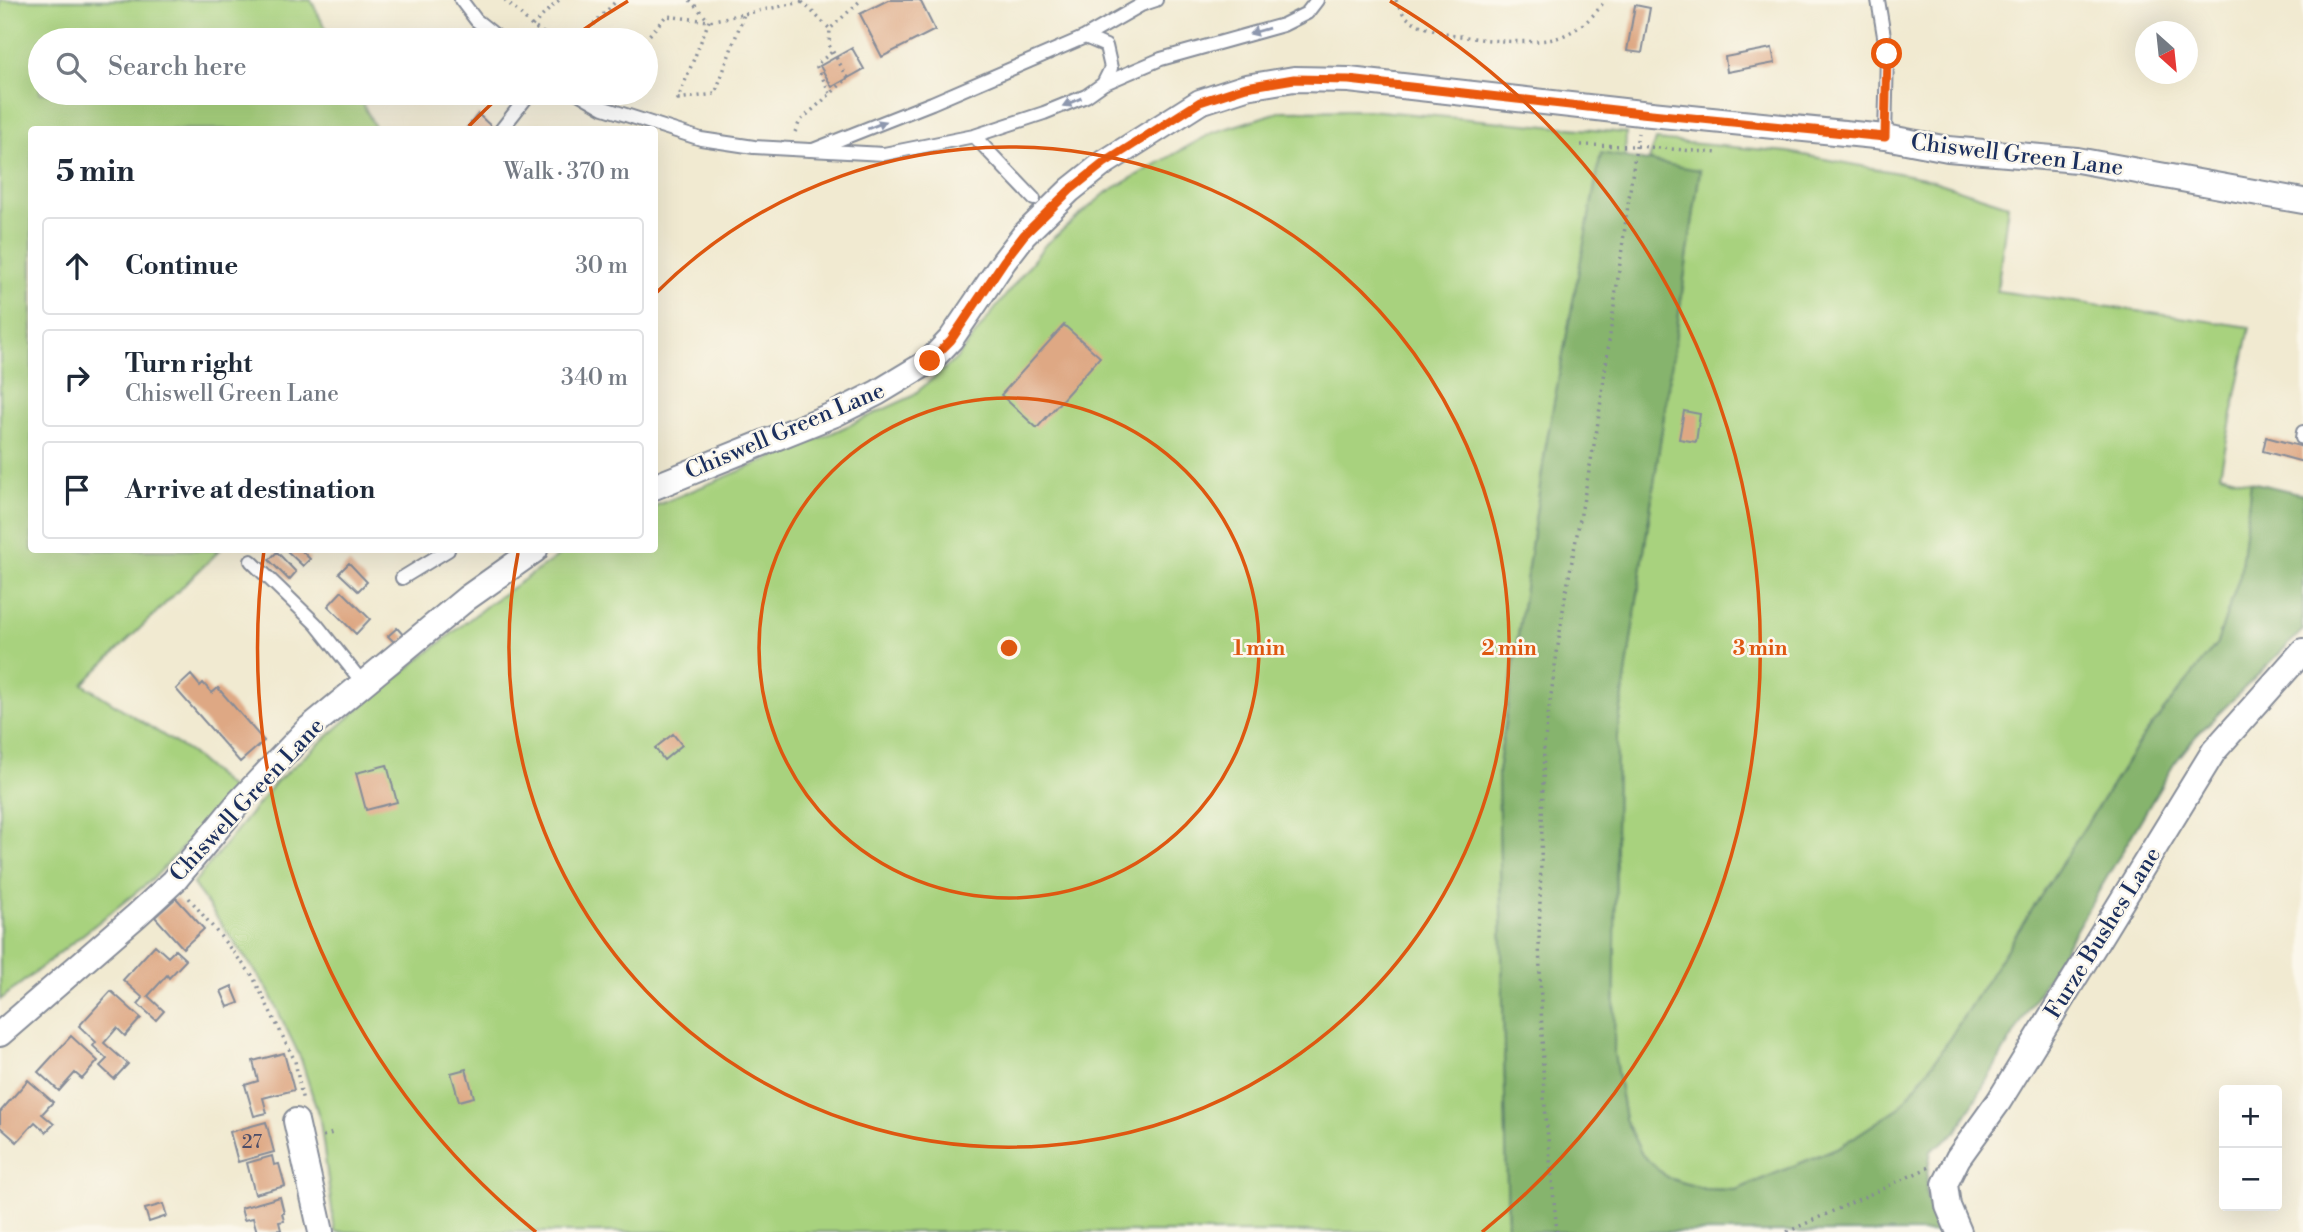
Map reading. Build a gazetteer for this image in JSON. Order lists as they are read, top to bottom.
{
  "streets": {
    "street": ["Chiswell Green Lane", "Furze Bushes Lane"]
  },
  "house_numbers": ["27"],
  "north": "bottom right",
  "page": {
    "search": "Search here",
    "heading": ["5 min", "Walk · 370 m"],
    "list": [
      ["Continue", "30 m"],
      ["Turn right", "Chiswell Green Lane", "340 m"],
      "Arrive at destination"
    ],
    "map_buttons": ["+", "−"]
  },
  "rings": ["1 min", "2 min", "3 min"]
}
